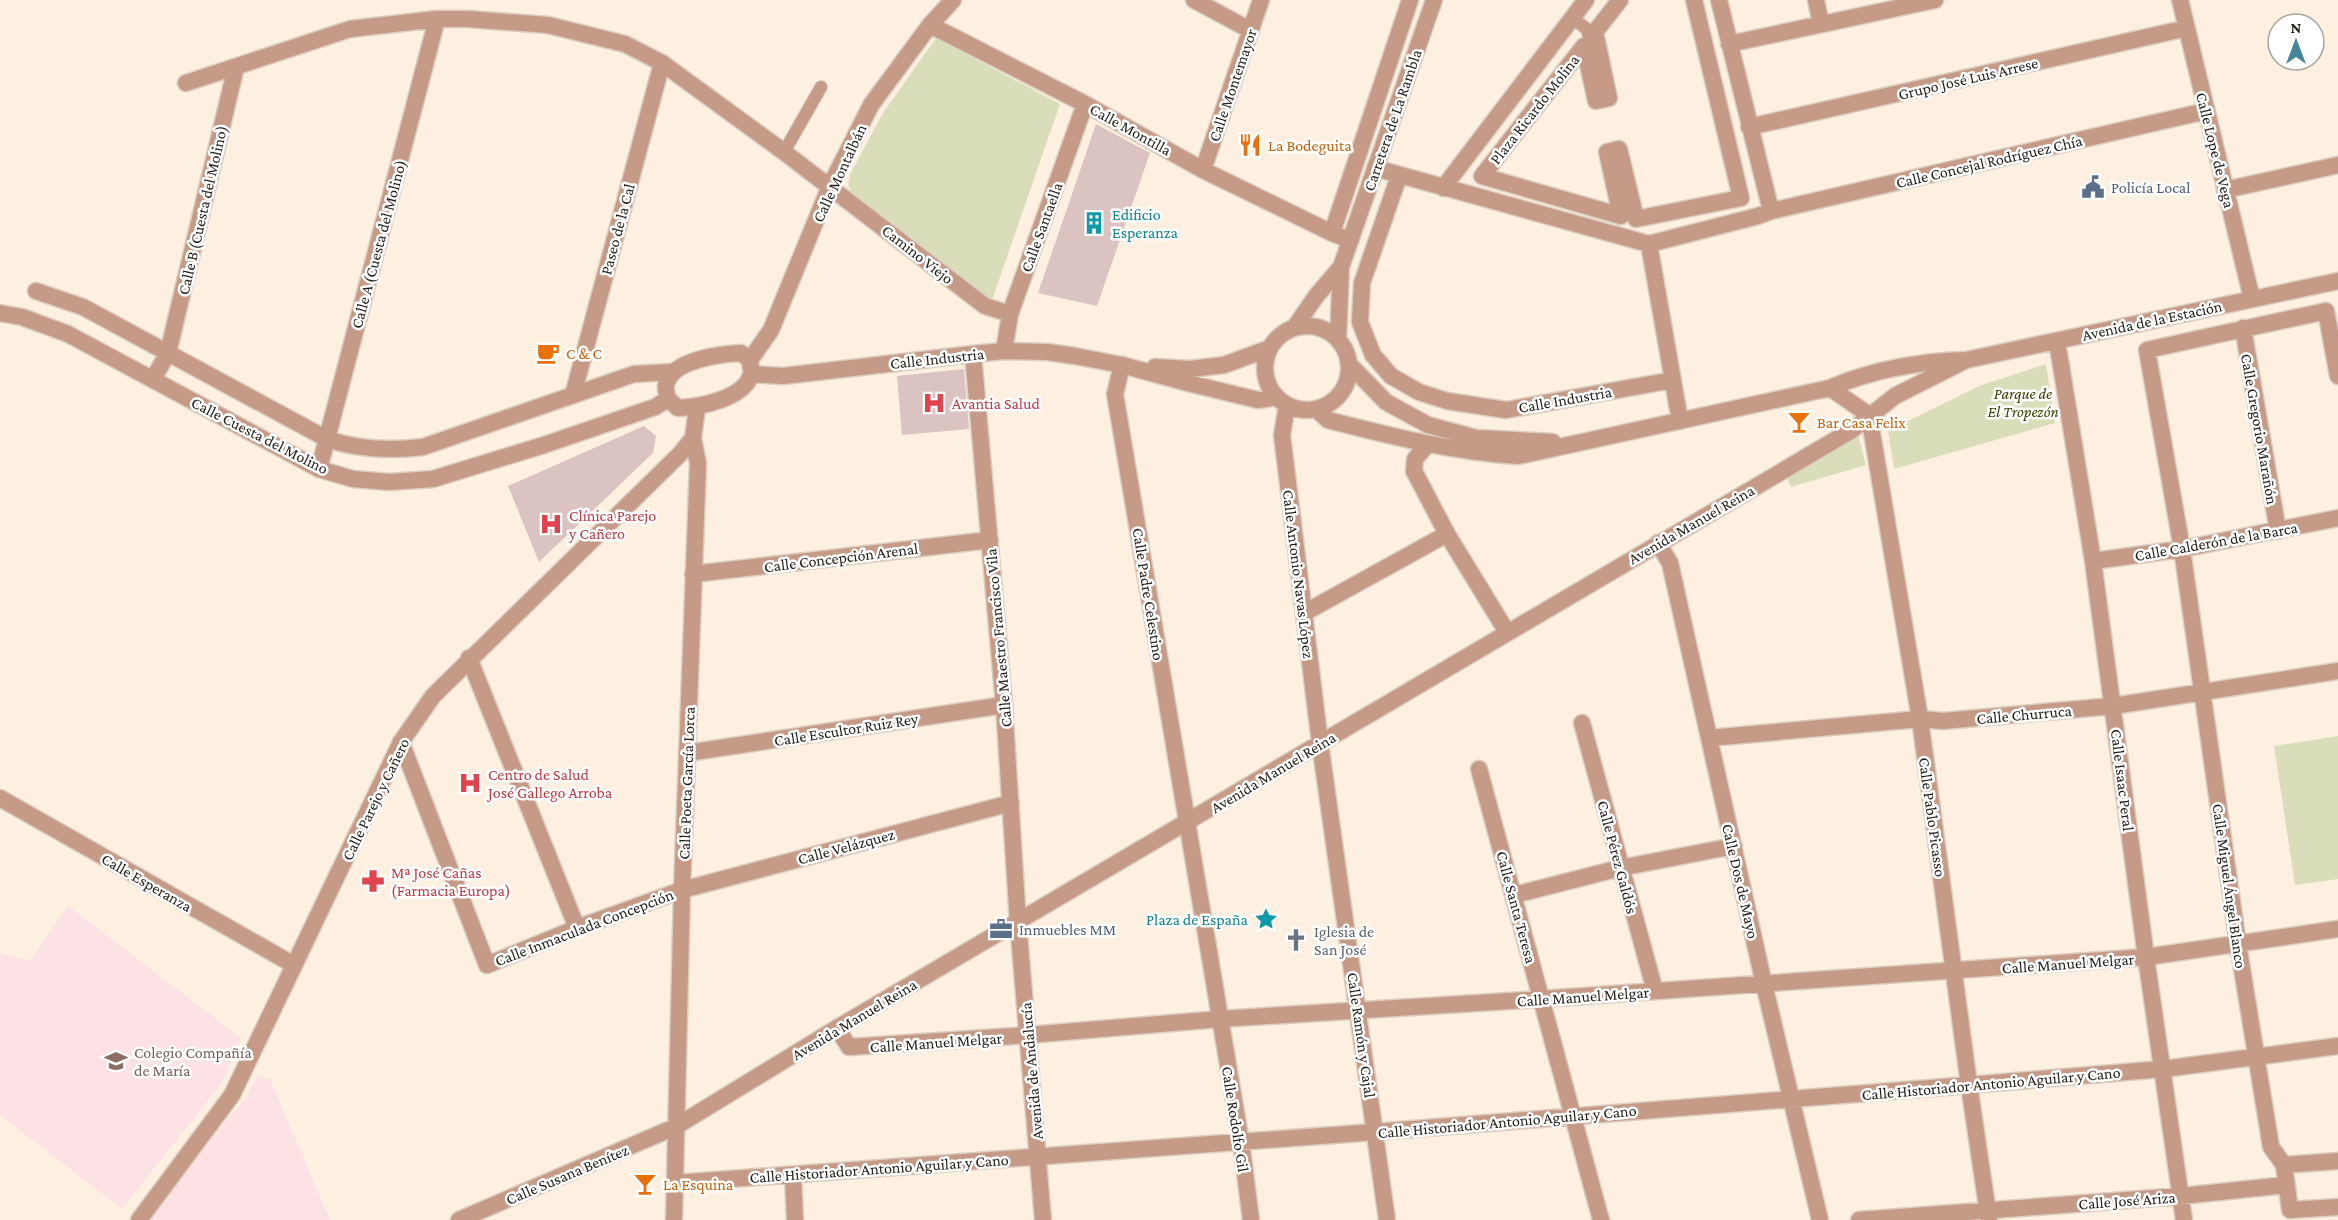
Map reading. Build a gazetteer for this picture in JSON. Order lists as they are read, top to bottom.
{
  "streets": {
    "street": [
      "Grupo José Luis Arrese",
      "Calle Montemayor",
      "Plaza Ricardo Molina",
      "Carretera de La Rambla",
      "Calle Montilla",
      "Calle Lope de Vega",
      "Calle Concejal Rodríguez Chía",
      "Calle Montalbán",
      "Calle B (Cuesta del Molino)",
      "Calle Santaella",
      "Paseo de la Cal",
      "Calle A (Cuesta del Molino)",
      "Camino Viejo",
      "Avenida de la Estación",
      "Calle Industria",
      "Calle Gregorio Marañón",
      "Calle Cuesta del Molino",
      "Avenida Manuel Reina",
      "Calle Calderón de la Barca",
      "Calle Concepción Arenal",
      "Calle Antonio Navas López",
      "Calle Padre Celestino",
      "Calle Maestro Francisco Vila",
      "Calle Churruca",
      "Calle Escultor Ruiz Rey",
      "Calle Isaac Peral",
      "Calle Poeta García Lorca",
      "Calle Parejo y Cañero",
      "Calle Pablo Picasso",
      "Calle Velázquez",
      "Calle Pérez Galdós",
      "Calle Dos de Mayo",
      "Calle Esperanza",
      "Calle Miguel Ángel Blanco",
      "Calle Santa Teresa",
      "Calle Inmaculada Concepción",
      "Calle Manuel Melgar",
      "Calle Ramón y Cajal",
      "Avenida de Andalucía",
      "Calle Historiador Antonio Aguilar y Cano",
      "Calle Rodolfo Gil",
      "Calle Susana Benítez",
      "Calle José Ariza"
    ]
  },
  "crossings": [
    ["Grupo José Luis Arrese", "Calle Lope de Vega"],
    ["Calle Montemayor", "Calle Montilla"],
    ["Carretera de La Rambla", "Calle Montilla"],
    ["Carretera de La Rambla", "Calle Industria"],
    ["Carretera de La Rambla", "Calle Antonio Navas López"],
    ["Calle Montilla", "Calle Montalbán"],
    ["Calle Montilla", "Calle Santaella"],
    ["Calle Lope de Vega", "Calle Concejal Rodríguez Chía"],
    ["Calle Lope de Vega", "Avenida de la Estación"],
    ["Calle Montalbán", "Camino Viejo"],
    ["Calle Montalbán", "Calle Industria"],
    ["Calle Montalbán", "Calle Poeta García Lorca"],
    ["Calle B (Cuesta del Molino)", "Camino Viejo"],
    ["Calle B (Cuesta del Molino)", "Calle Cuesta del Molino"],
    ["Calle Santaella", "Camino Viejo"],
    ["Calle Santaella", "Calle Industria"],
    ["Paseo de la Cal", "Camino Viejo"],
    ["Paseo de la Cal", "Calle Cuesta del Molino"],
    ["Calle A (Cuesta del Molino)", "Camino Viejo"],
    ["Calle A (Cuesta del Molino)", "Calle Cuesta del Molino"],
    ["Avenida de la Estación", "Calle Industria"],
    ["Avenida de la Estación", "Avenida Manuel Reina"],
    ["Avenida de la Estación", "Calle Isaac Peral"],
    ["Avenida de la Estación", "Calle Pablo Picasso"],
    ["Calle Industria", "Calle Cuesta del Molino"],
    ["Calle Industria", "Calle Antonio Navas López"],
    ["Calle Industria", "Calle Padre Celestino"],
    ["Calle Industria", "Calle Maestro Francisco Vila"],
    ["Calle Gregorio Marañón", "Calle Calderón de la Barca"],
    ["Calle Gregorio Marañón", "Calle Miguel Ángel Blanco"],
    ["Avenida Manuel Reina", "Calle Antonio Navas López"],
    ["Avenida Manuel Reina", "Calle Padre Celestino"],
    ["Avenida Manuel Reina", "Calle Maestro Francisco Vila"],
    ["Avenida Manuel Reina", "Calle Poeta García Lorca"],
    ["Avenida Manuel Reina", "Calle Pablo Picasso"],
    ["Avenida Manuel Reina", "Calle Dos de Mayo"],
    ["Avenida Manuel Reina", "Calle Manuel Melgar"],
    ["Avenida Manuel Reina", "Calle Ramón y Cajal"],
    ["Avenida Manuel Reina", "Avenida de Andalucía"],
    ["Avenida Manuel Reina", "Calle Susana Benítez"],
    ["Calle Calderón de la Barca", "Calle Isaac Peral"],
    ["Calle Calderón de la Barca", "Calle Miguel Ángel Blanco"],
    ["Calle Concepción Arenal", "Calle Maestro Francisco Vila"],
    ["Calle Concepción Arenal", "Calle Poeta García Lorca"],
    ["Calle Antonio Navas López", "Calle Ramón y Cajal"],
    ["Calle Maestro Francisco Vila", "Calle Escultor Ruiz Rey"],
    ["Calle Maestro Francisco Vila", "Calle Velázquez"],
    ["Calle Maestro Francisco Vila", "Avenida de Andalucía"],
    ["Calle Churruca", "Calle Isaac Peral"],
    ["Calle Churruca", "Calle Pablo Picasso"],
    ["Calle Churruca", "Calle Dos de Mayo"],
    ["Calle Churruca", "Calle Miguel Ángel Blanco"],
    ["Calle Escultor Ruiz Rey", "Calle Poeta García Lorca"],
    ["Calle Isaac Peral", "Calle Manuel Melgar"],
    ["Calle Isaac Peral", "Calle Historiador Antonio Aguilar y Cano"],
    ["Calle Isaac Peral", "Calle José Ariza"],
    ["Calle Poeta García Lorca", "Calle Parejo y Cañero"],
    ["Calle Poeta García Lorca", "Calle Velázquez"],
    ["Calle Poeta García Lorca", "Calle Inmaculada Concepción"],
    ["Calle Poeta García Lorca", "Calle Historiador Antonio Aguilar y Cano"],
    ["Calle Poeta García Lorca", "Calle Susana Benítez"],
    ["Calle Parejo y Cañero", "Calle Esperanza"],
    ["Calle Parejo y Cañero", "Calle Inmaculada Concepción"],
    ["Calle Pablo Picasso", "Calle Manuel Melgar"],
    ["Calle Pablo Picasso", "Calle Historiador Antonio Aguilar y Cano"],
    ["Calle Pablo Picasso", "Calle José Ariza"],
    ["Calle Velázquez", "Calle Inmaculada Concepción"],
    ["Calle Pérez Galdós", "Calle Manuel Melgar"],
    ["Calle Dos de Mayo", "Calle Manuel Melgar"],
    ["Calle Dos de Mayo", "Calle Historiador Antonio Aguilar y Cano"],
    ["Calle Miguel Ángel Blanco", "Calle Manuel Melgar"],
    ["Calle Miguel Ángel Blanco", "Calle Historiador Antonio Aguilar y Cano"],
    ["Calle Miguel Ángel Blanco", "Calle José Ariza"],
    ["Calle Santa Teresa", "Calle Manuel Melgar"],
    ["Calle Santa Teresa", "Calle Historiador Antonio Aguilar y Cano"],
    ["Calle Manuel Melgar", "Calle Ramón y Cajal"],
    ["Calle Manuel Melgar", "Avenida de Andalucía"],
    ["Calle Manuel Melgar", "Calle Rodolfo Gil"],
    ["Calle Ramón y Cajal", "Calle Historiador Antonio Aguilar y Cano"],
    ["Avenida de Andalucía", "Calle Historiador Antonio Aguilar y Cano"],
    ["Calle Historiador Antonio Aguilar y Cano", "Calle Rodolfo Gil"]
  ],
  "parks": ["Parque de El Tropezón"],
  "places": {
    "restaurant": ["La Bodeguita"],
    "public building": ["Policía Local"],
    "building": ["Edificio Esperanza"],
    "cafe": ["C & C"],
    "hospital": ["Avantia Salud", "Clínica Parejo y Cañero", "Centro de Salud José Gallego Arroba"],
    "bar": ["Bar Casa Felix", "La Esquina"],
    "pharmacy": ["Mª José Cañas (Farmacia Europa)"],
    "place": ["Plaza de España"],
    "office": ["Inmuebles MM"],
    "church": ["Iglesia de San José"],
    "school or university": ["Colegio Compañía de María"]
  },
  "north": "top"
}
